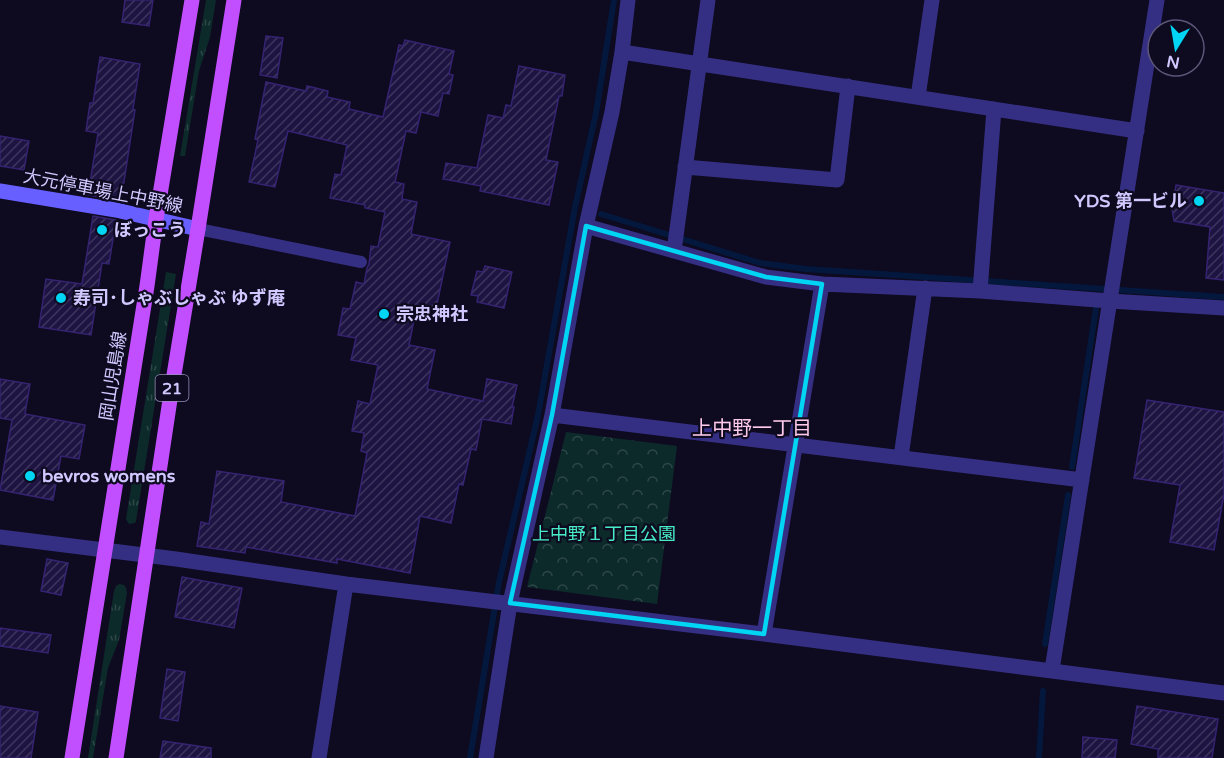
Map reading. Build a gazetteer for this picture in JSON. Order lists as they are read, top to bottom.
{
  "streets": {
    "main road": ["大元停車場上中野線", "岡山児島線", "21"]
  },
  "crossings": [
    ["大元停車場上中野線", "岡山児島線"],
    ["大元停車場上中野線", "21"]
  ],
  "districts": ["上中野一丁目"],
  "parks": ["上中野１丁目公園"],
  "places": [
    "YDS 第一ビル",
    "ぼっこう",
    "寿司･しゃぶしゃぶ ゆず庵",
    "宗忠神社",
    "bevros womens"
  ],
  "north": "bottom"
}
